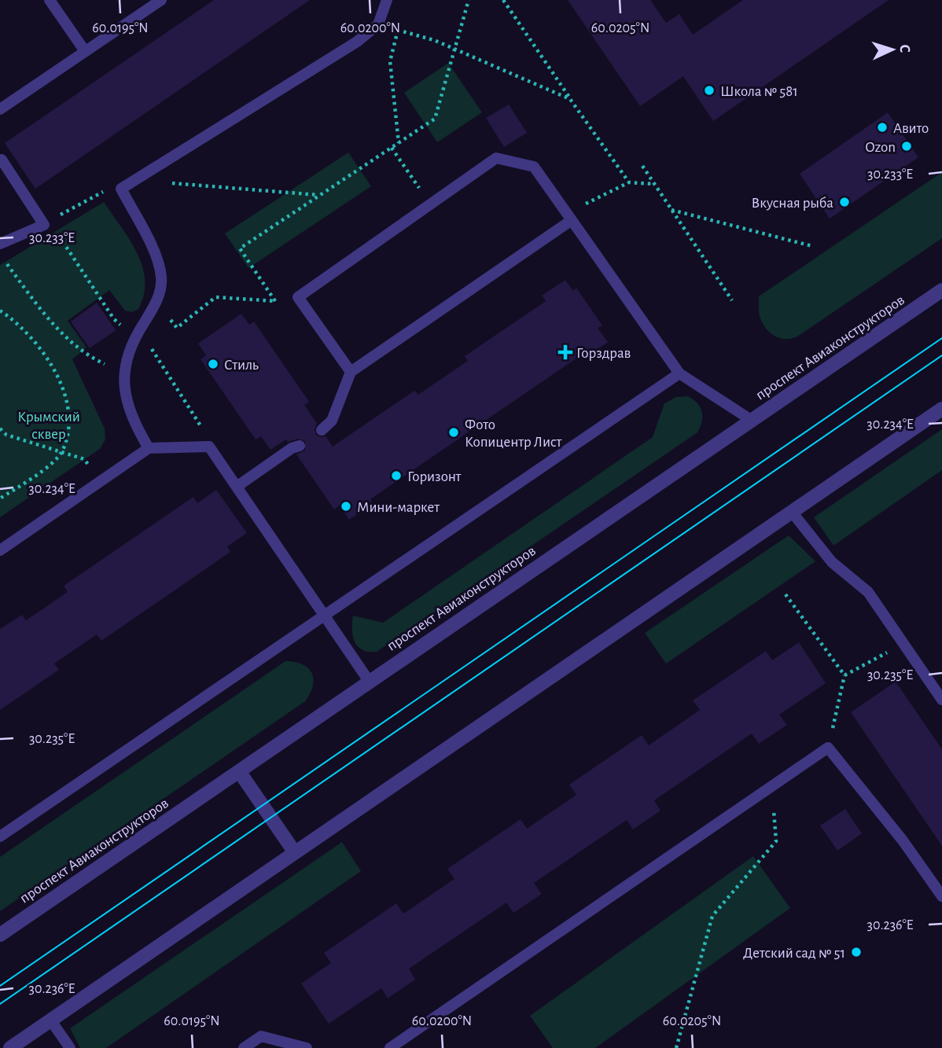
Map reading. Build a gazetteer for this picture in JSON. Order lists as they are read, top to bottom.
{
  "streets": {
    "street": ["проспект Авиаконструкторов"]
  },
  "parks": ["Крымский сквер"],
  "places": {
    "other": [
      "Школа № 581",
      "Авито",
      "Ozon",
      "Вкусная рыба",
      "Стиль",
      "Фото Копицентр Лист",
      "Горизонт",
      "Мини-маркет",
      "Детский сад № 51"
    ],
    "health": ["Горздрав"]
  },
  "north": "right",
  "coordinates": [
    "60.0195°N",
    "60.0200°N",
    "60.0205°N",
    "30.233°E",
    "30.234°E",
    "30.235°E",
    "30.236°E"
  ]
}
